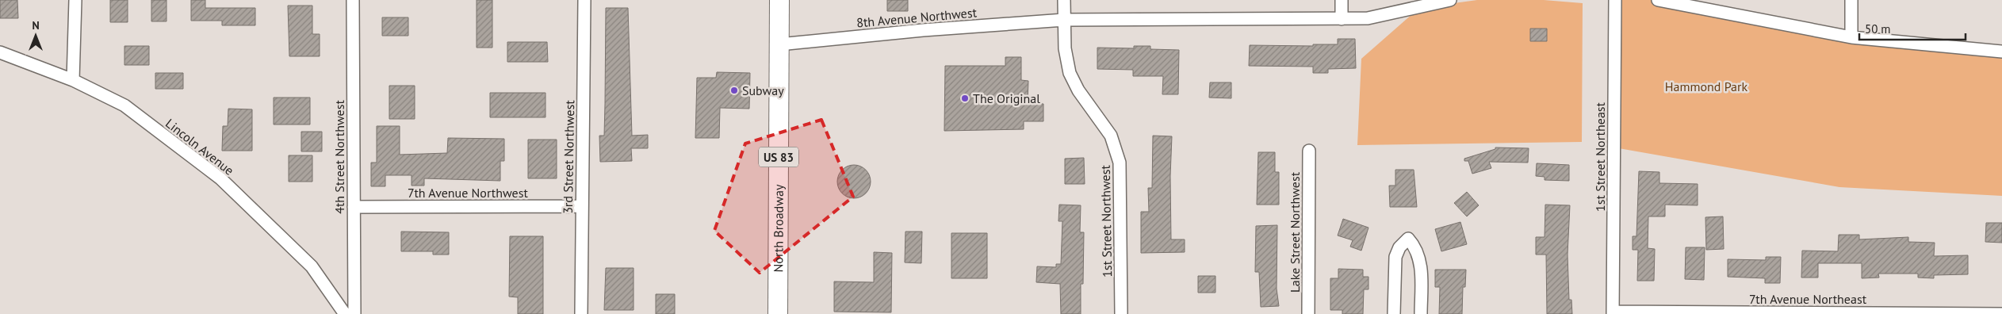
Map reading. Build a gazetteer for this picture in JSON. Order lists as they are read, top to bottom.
{
  "streets": {
    "main road": ["US 83", "North Broadway"],
    "street": [
      "8th Avenue Northwest",
      "Lincoln Avenue",
      "4th Street Northwest",
      "3rd Street Northwest",
      "1st Street Northeast",
      "7th Avenue Northwest",
      "1st Street Northwest",
      "Lake Street Northwest",
      "7th Avenue Northeast"
    ]
  },
  "crossings": [
    ["8th Avenue Northwest", "1st Street Northwest"],
    ["8th Avenue Northwest", "North Broadway"],
    ["4th Street Northwest", "7th Avenue Northwest"],
    ["3rd Street Northwest", "7th Avenue Northwest"],
    ["1st Street Northeast", "7th Avenue Northeast"]
  ],
  "parks": ["Hammond Park"],
  "places": ["Subway", "The Original"],
  "scale_bar": "50 m",
  "north": "top"
}
